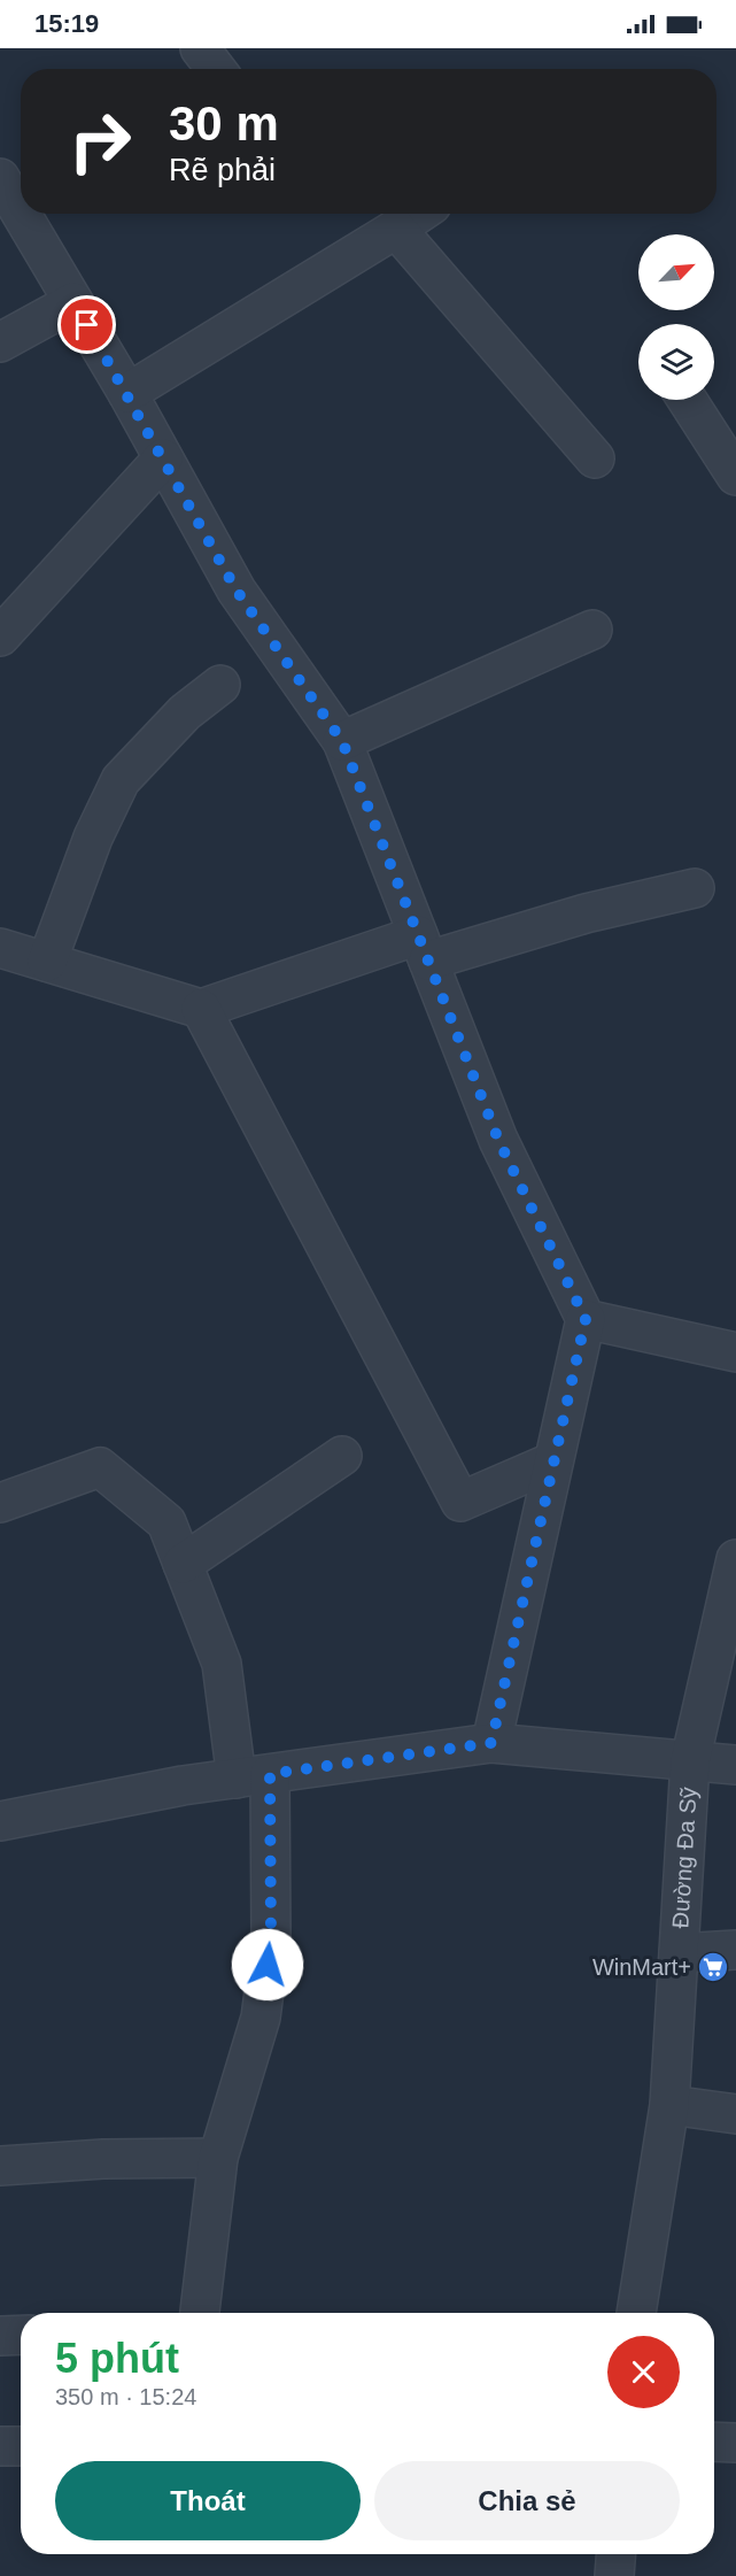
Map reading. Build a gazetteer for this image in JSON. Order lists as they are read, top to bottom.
{
  "streets": {
    "street": ["Đường Đa Sỹ"]
  },
  "places": {
    "supermarket": ["WinMart+"]
  },
  "north": "top right",
  "page": {
    "status": "15:19",
    "turn": ["30 m", "Rẽ phải"],
    "heading": ["5 phút", "350 m · 15:24"],
    "buttons": ["Thoát", "Chia sẻ"]
  }
}
